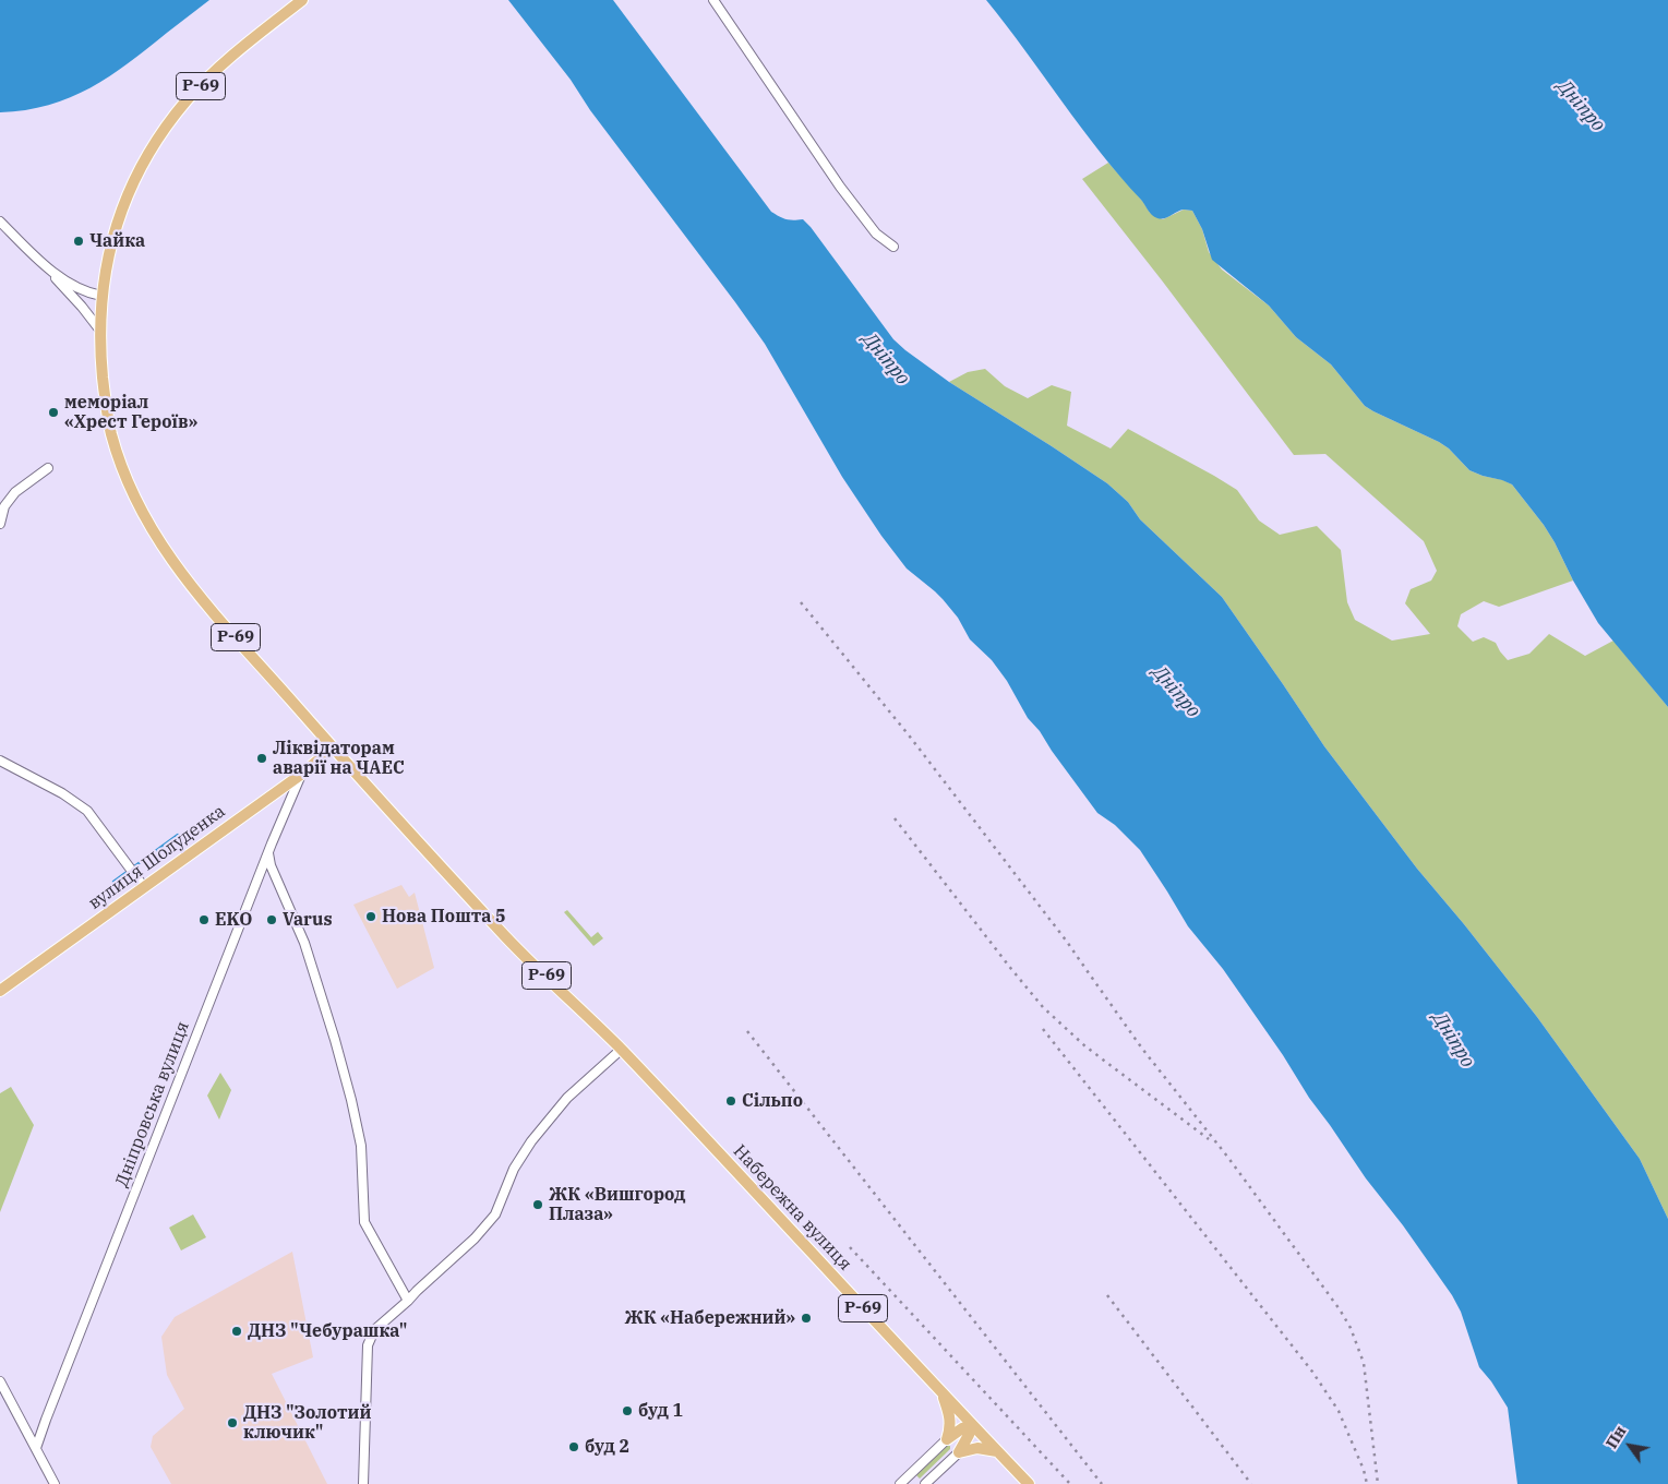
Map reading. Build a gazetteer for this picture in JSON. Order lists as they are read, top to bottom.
{
  "streets": {
    "main road": ["Р-69", "вулиця Шолуденка", "Набережна вулиця"],
    "street": ["Дніпровська вулиця"]
  },
  "crossings": [
    ["Р-69", "Набережна вулиця"],
    ["вулиця Шолуденка", "Дніпровська вулиця"],
    ["вулиця Шолуденка", "Набережна вулиця"]
  ],
  "water": ["Дніпро"],
  "places": [
    "Чайка",
    "меморіал «Хрест Героїв»",
    "Ліквідаторам аварії на ЧАЕС",
    "Нова Пошта 5",
    "EKO",
    "Varus",
    "Сільпо",
    "ЖК «Вишгород Плаза»",
    "ЖК «Набережний»",
    "ДНЗ \"Чебурашка\"",
    "буд 1",
    "ДНЗ \"Золотий ключик\"",
    "буд 2"
  ],
  "north": "top left"
}
